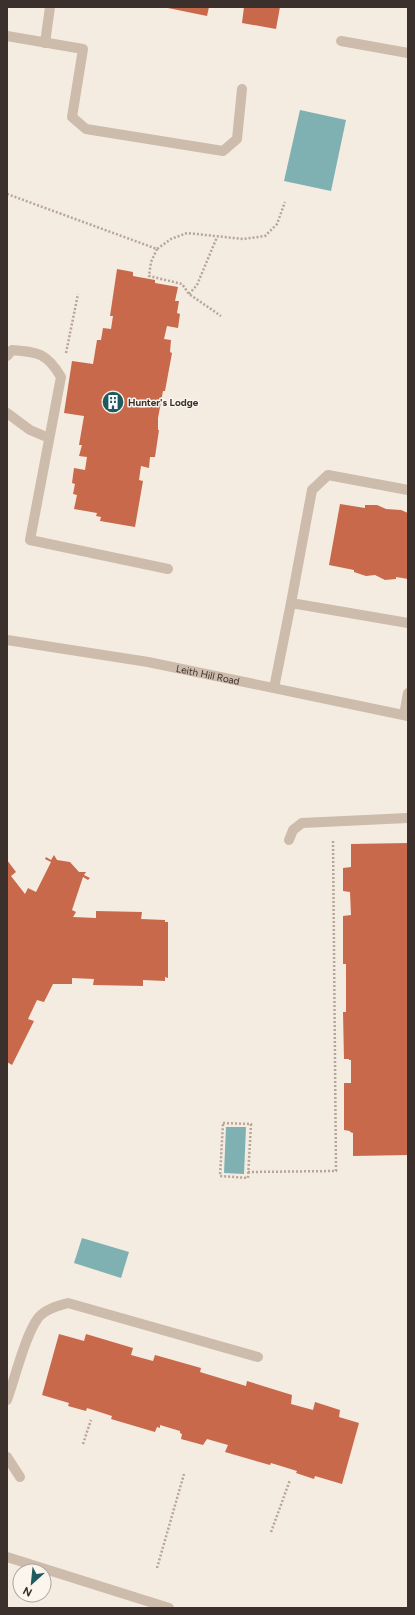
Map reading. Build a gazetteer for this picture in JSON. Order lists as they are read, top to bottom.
{
  "streets": {
    "street": ["Leith Hill Road"]
  },
  "places": {
    "building": ["Hunter's Lodge"]
  },
  "north": "bottom left"
}
